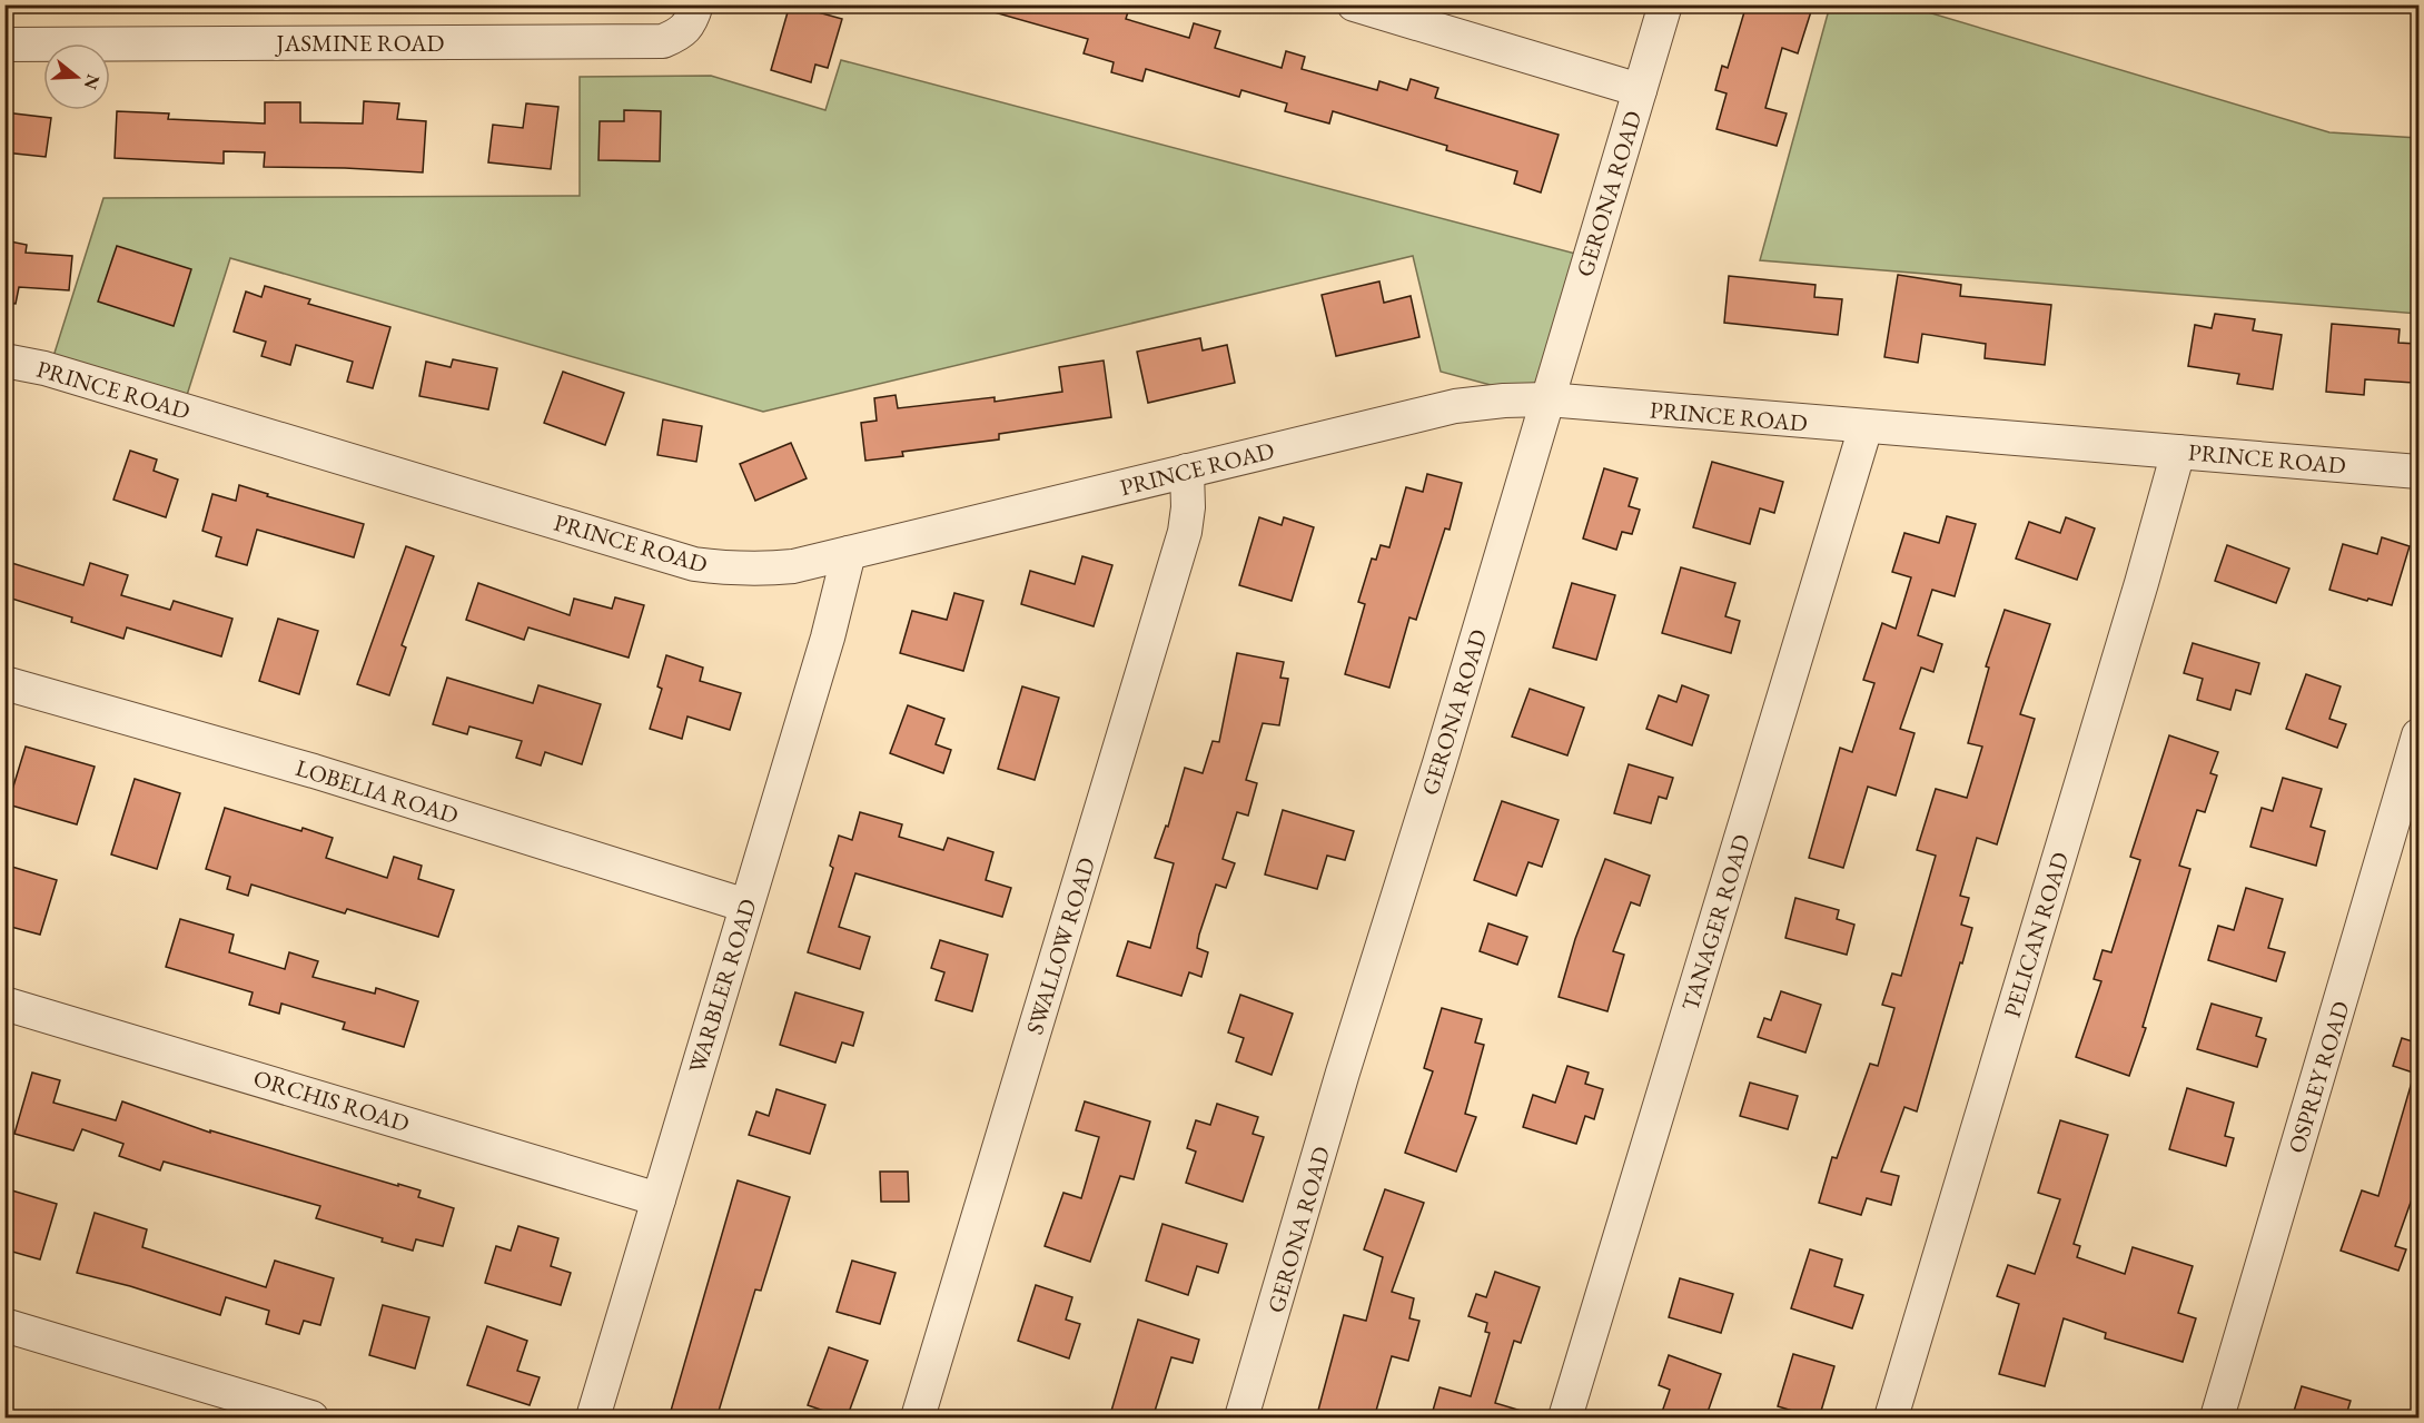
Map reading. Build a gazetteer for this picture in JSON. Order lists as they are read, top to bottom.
{
  "streets": {
    "street": [
      "JASMINE ROAD",
      "GERONA ROAD",
      "PRINCE ROAD",
      "LOBELIA ROAD",
      "TANAGER ROAD",
      "PELICAN ROAD",
      "SWALLOW ROAD",
      "WARBLER ROAD",
      "OSPREY ROAD",
      "ORCHIS ROAD"
    ]
  },
  "crossings": [
    ["GERONA ROAD", "PRINCE ROAD"],
    ["PRINCE ROAD", "TANAGER ROAD"],
    ["PRINCE ROAD", "PELICAN ROAD"],
    ["PRINCE ROAD", "SWALLOW ROAD"],
    ["PRINCE ROAD", "WARBLER ROAD"],
    ["LOBELIA ROAD", "WARBLER ROAD"],
    ["WARBLER ROAD", "ORCHIS ROAD"]
  ],
  "north": "right"
}
